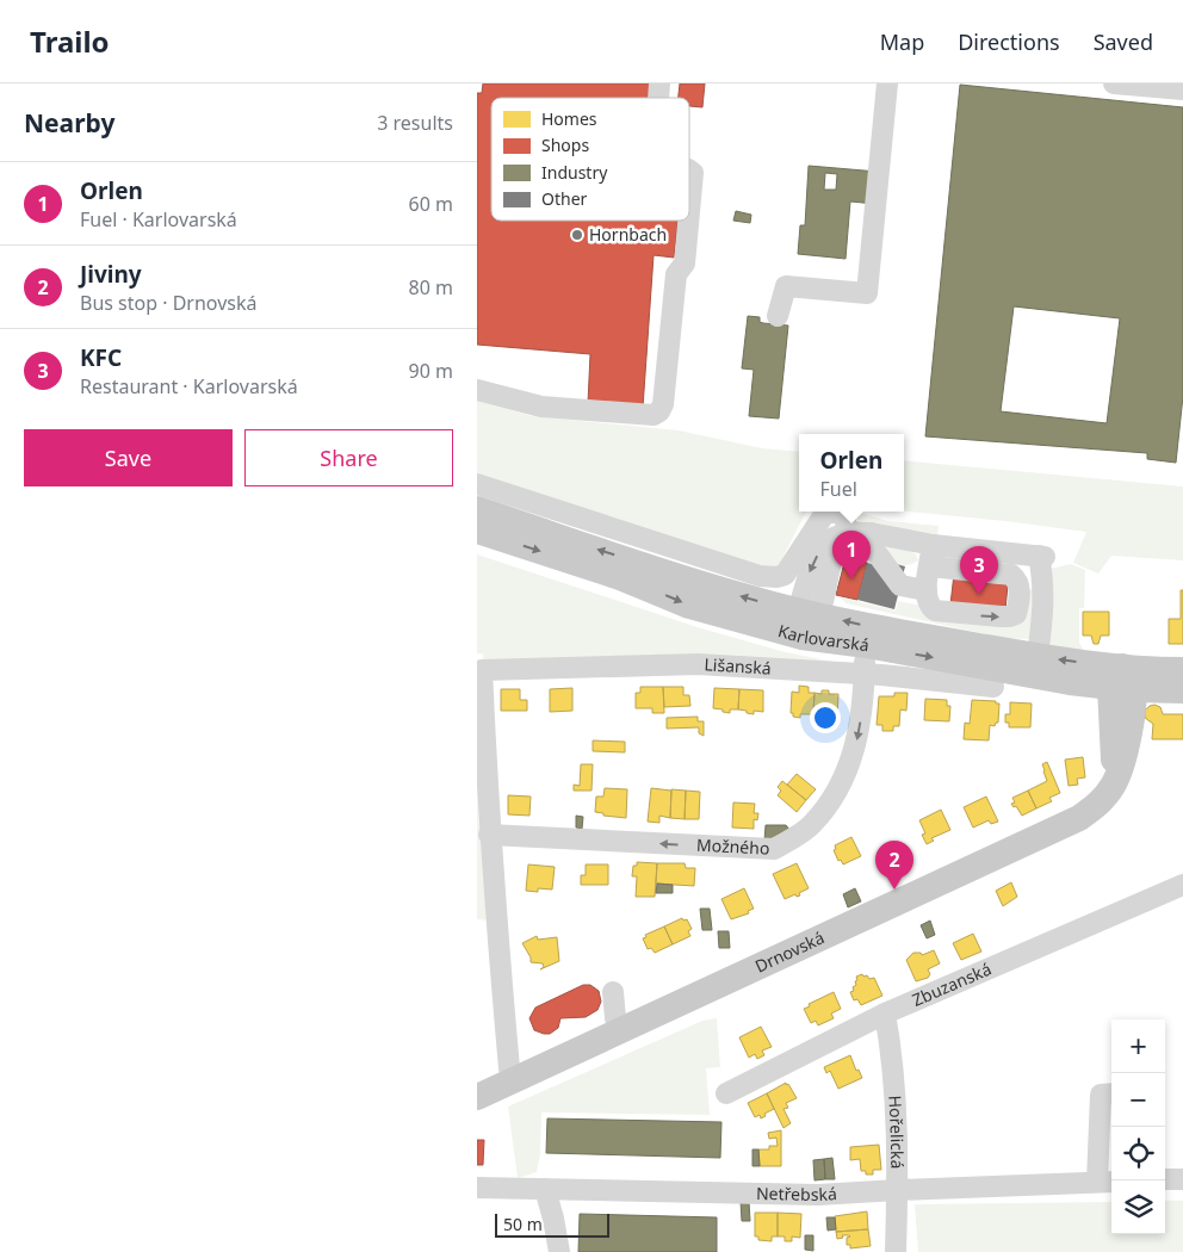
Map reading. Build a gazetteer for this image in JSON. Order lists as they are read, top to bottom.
{
  "streets": {
    "main road": ["Karlovarská", "Drnovská"],
    "street": [
      "Lišanská",
      "Možného",
      "Zbuzanská",
      "Hořelická",
      "Netřebská"
    ]
  },
  "crossings": [
    ["Karlovarská", "Možného"],
    ["Karlovarská", "Drnovská"],
    ["Lišanská", "Možného"],
    ["Zbuzanská", "Hořelická"],
    ["Hořelická", "Netřebská"]
  ],
  "one_way": ["Možného"],
  "places": ["Hornbach"],
  "legend": [
    "Homes",
    "Shops",
    "Industry",
    "Other"
  ],
  "scale_bar": "50 m",
  "page": {
    "header": "Trailo",
    "nav": ["Map", "Directions", "Saved"],
    "heading": ["Nearby", "3 results"],
    "list": [
      {
        "mark": "1",
        "name": "Orlen",
        "note": "Fuel · Karlovarská",
        "value": "60 m"
      },
      {
        "mark": "2",
        "name": "Jiviny",
        "note": "Bus stop · Drnovská",
        "value": "80 m"
      },
      {
        "mark": "3",
        "name": "KFC",
        "note": "Restaurant · Karlovarská",
        "value": "90 m"
      }
    ],
    "buttons": ["Save", "Share"],
    "popup": ["Orlen", "Fuel"],
    "pins": ["1", "3", "2"],
    "map_buttons": ["+", "−"],
    "scale": "50 m"
  }
}
